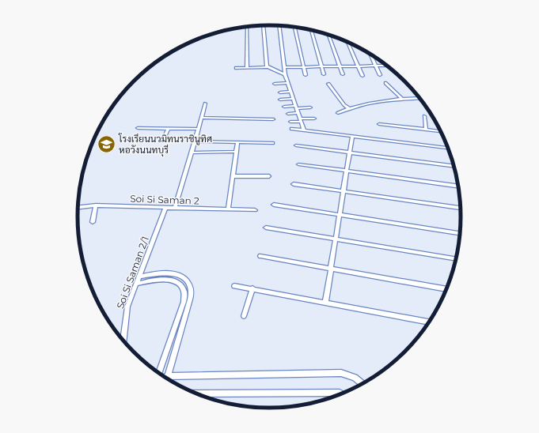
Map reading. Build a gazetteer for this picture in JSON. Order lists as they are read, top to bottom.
{
  "streets": {
    "street": ["Soi Si Saman 2", "Soi Si Saman 2/1"]
  },
  "crossings": [
    ["Soi Si Saman 2", "Soi Si Saman 2/1"]
  ],
  "places": {
    "school or university": ["โรงเรียนนวมิทนราชินูทิศ หอวังนนทบุรี"]
  }
}
